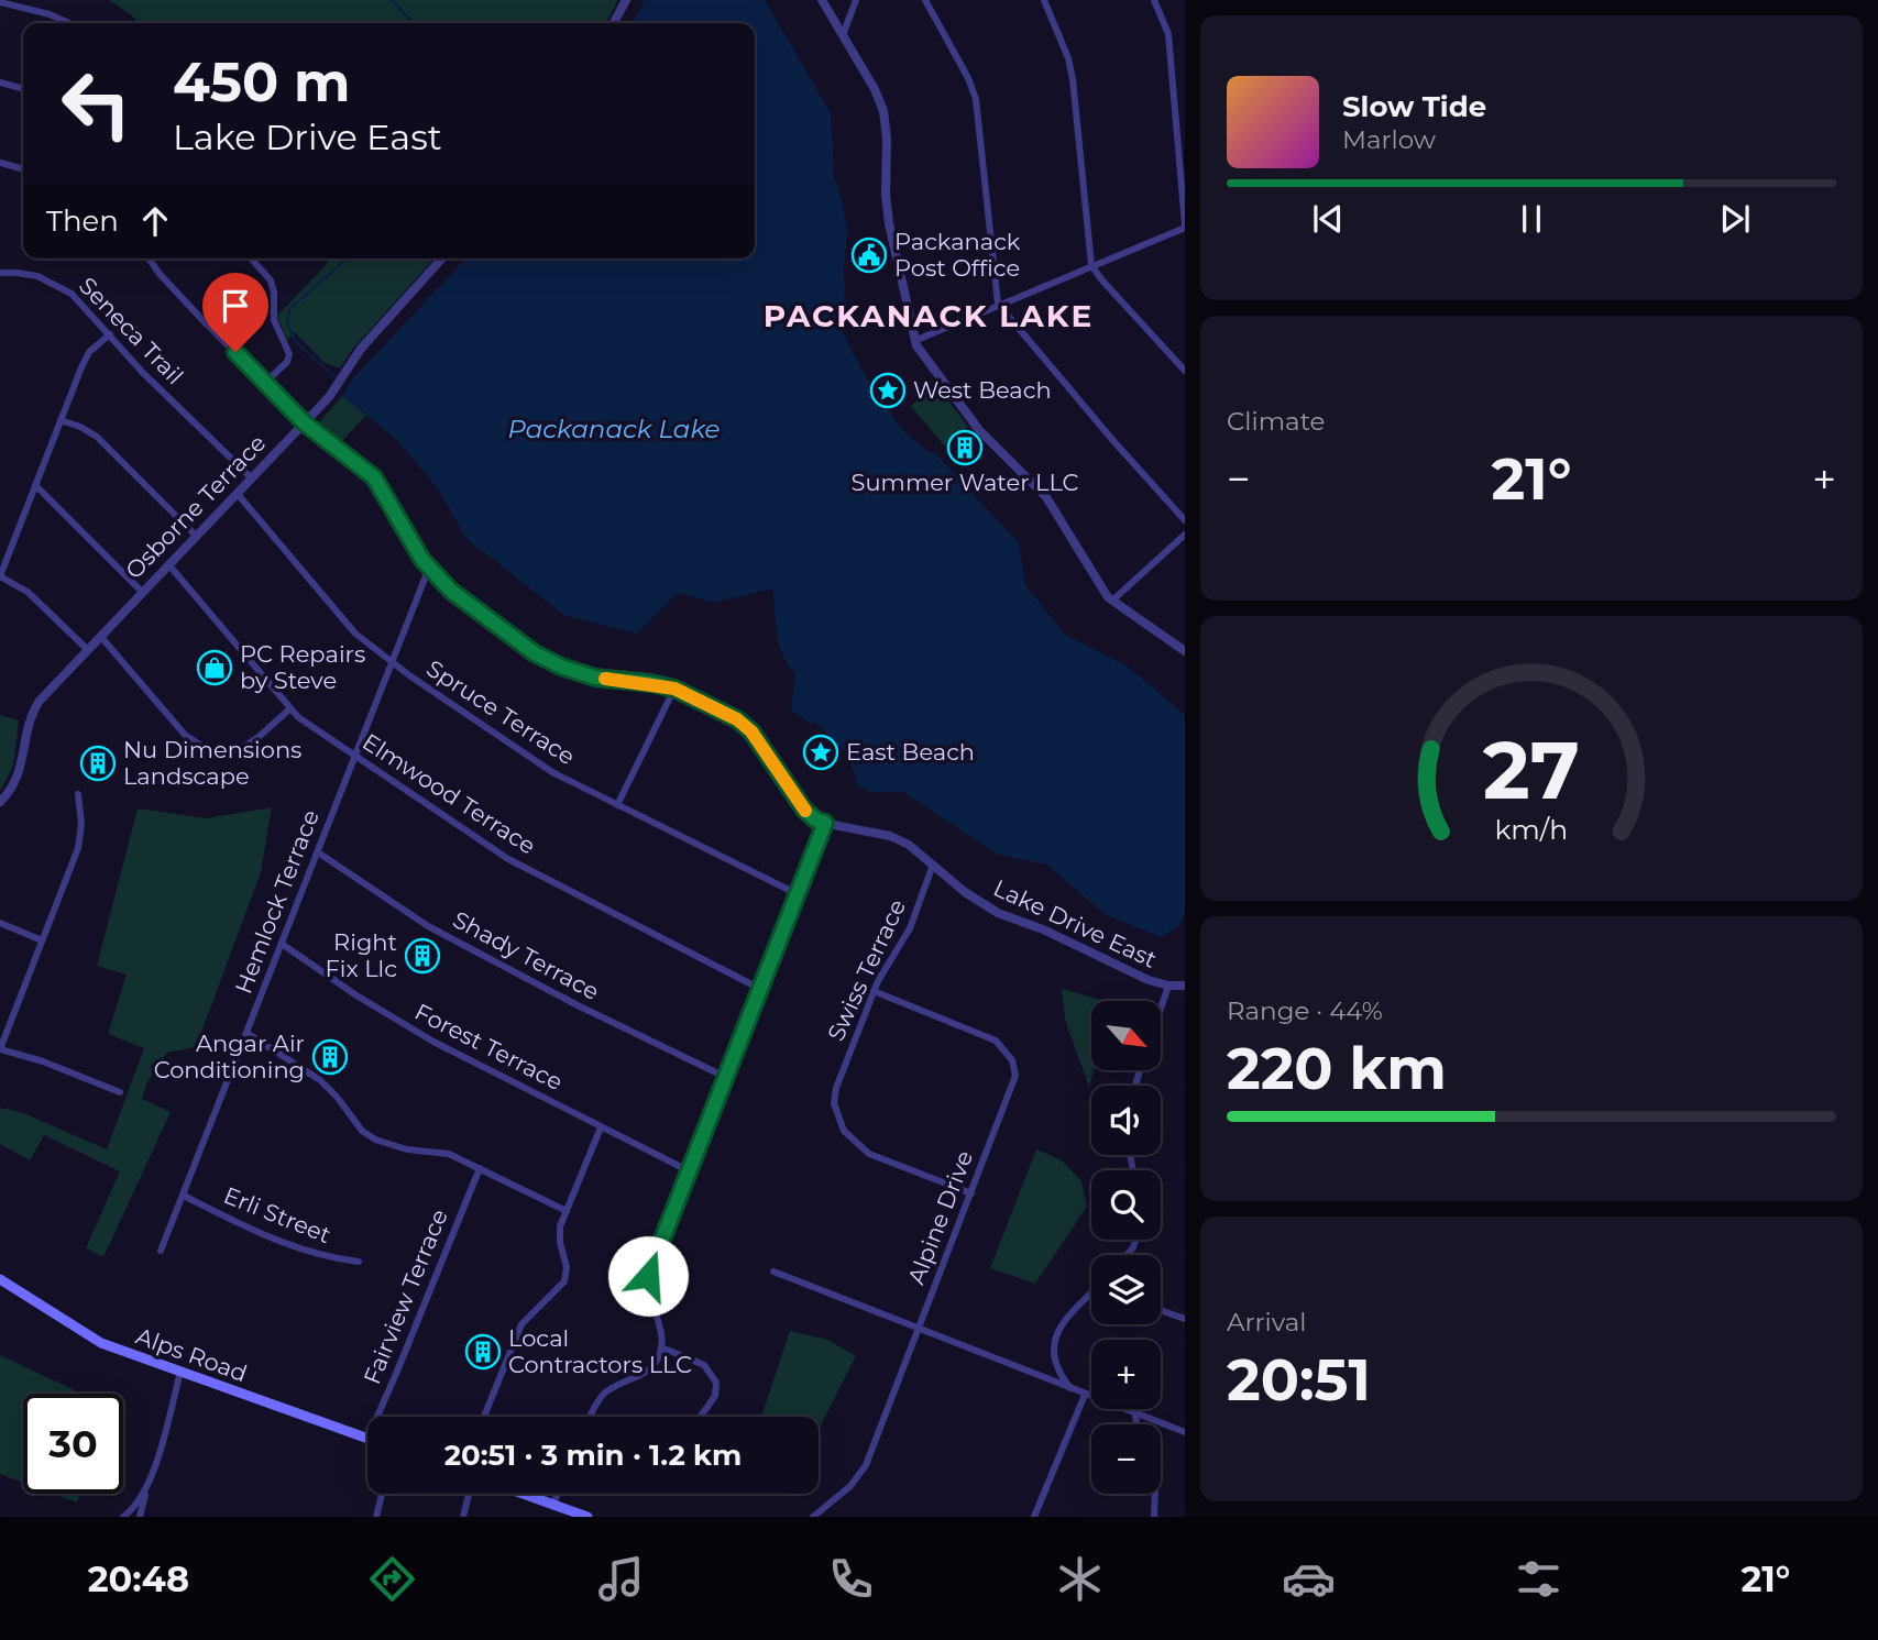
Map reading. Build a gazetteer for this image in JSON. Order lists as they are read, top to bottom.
{
  "streets": {
    "main road": ["Alps Road"],
    "street": [
      "Seneca Trail",
      "Osborne Terrace",
      "Spruce Terrace",
      "Elmwood Terrace",
      "Hemlock Terrace",
      "Lake Drive East",
      "Shady Terrace",
      "Swiss Terrace",
      "Forest Terrace",
      "Erli Street",
      "Alpine Drive",
      "Fairview Terrace"
    ]
  },
  "crossings": [
    ["Seneca Trail", "Osborne Terrace"],
    ["Osborne Terrace", "Spruce Terrace"],
    ["Osborne Terrace", "Elmwood Terrace"],
    ["Osborne Terrace", "Lake Drive East"],
    ["Spruce Terrace", "Hemlock Terrace"],
    ["Elmwood Terrace", "Hemlock Terrace"],
    ["Hemlock Terrace", "Lake Drive East"],
    ["Hemlock Terrace", "Shady Terrace"],
    ["Hemlock Terrace", "Forest Terrace"],
    ["Hemlock Terrace", "Erli Street"],
    ["Lake Drive East", "Swiss Terrace"],
    ["Swiss Terrace", "Alpine Drive"]
  ],
  "districts": ["PACKANACK LAKE"],
  "water": ["Packanack Lake"],
  "places": {
    "public building": ["Packanack Post Office"],
    "place": ["West Beach", "East Beach"],
    "building": [
      "Summer Water LLC",
      "Nu Dimensions Landscape",
      "Right Fix Llc",
      "Angar Air Conditioning",
      "Local Contractors LLC"
    ],
    "shop": ["PC Repairs by Steve"]
  },
  "north": "bottom right",
  "page": {
    "turn": ["450 m", "Lake Drive East"],
    "song": ["Slow Tide", "Marlow"],
    "then": "Then",
    "tile": [
      "Climate",
      ["Range · 44%", "220 km"],
      ["Arrival", "20:51"]
    ],
    "heat": ["−", "21°", "+"],
    "map_buttons": ["+", "−"],
    "limit": "30",
    "trip": "20:51 · 3 min · 1.2 km",
    "tabs": ["20:48", "21°"],
    "gauge": ["27", "km/h"]
  }
}
